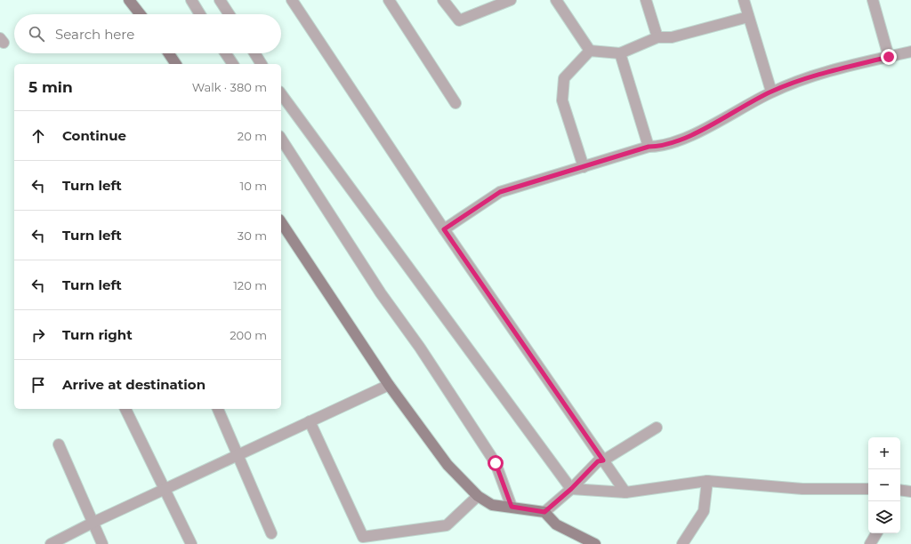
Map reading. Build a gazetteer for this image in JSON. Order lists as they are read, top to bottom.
{
  "page": {
    "search": "Search here",
    "heading": ["5 min", "Walk · 380 m"],
    "list": [
      ["Continue", "20 m"],
      ["Turn left", "10 m"],
      ["Turn left", "30 m"],
      ["Turn left", "120 m"],
      ["Turn right", "200 m"],
      "Arrive at destination"
    ],
    "map_buttons": ["+", "−"]
  }
}
